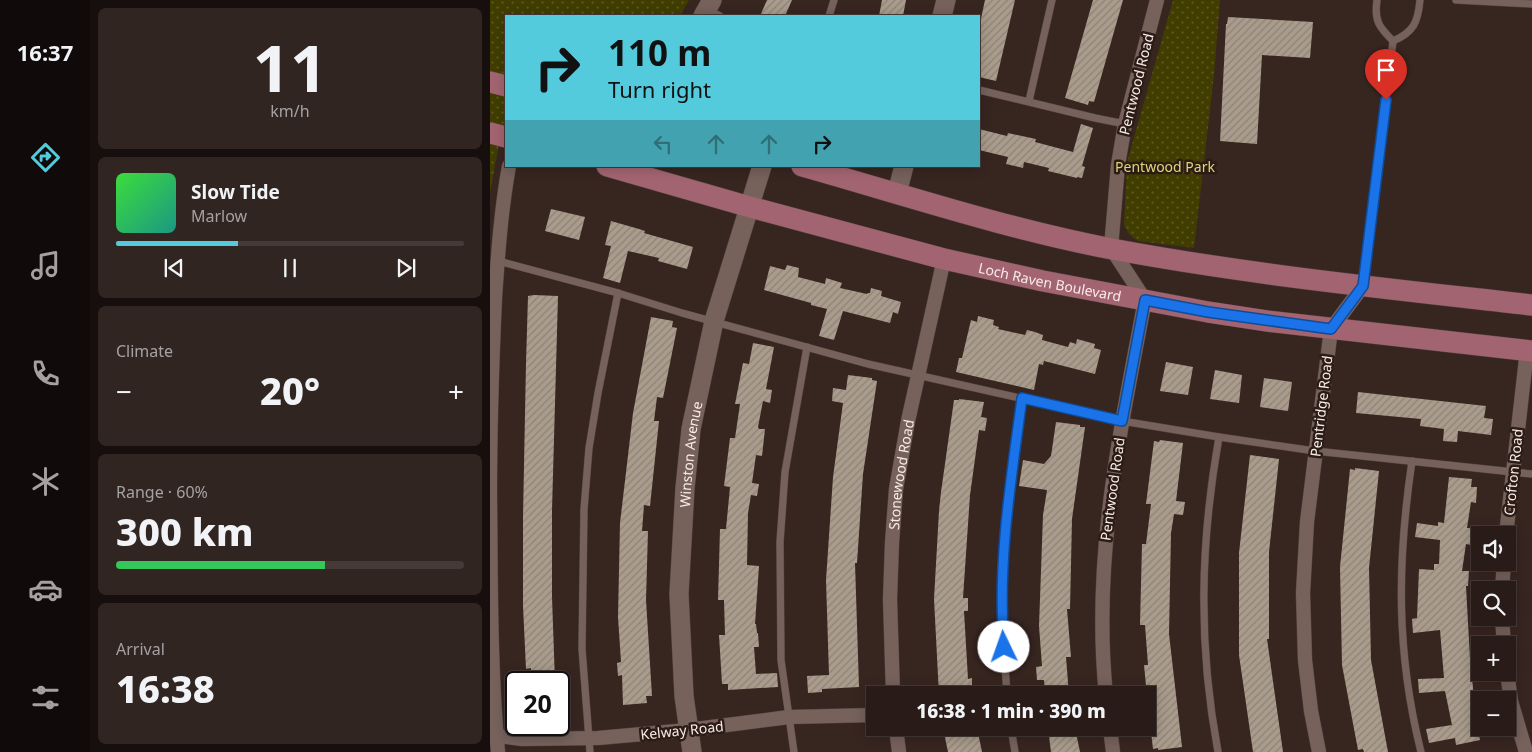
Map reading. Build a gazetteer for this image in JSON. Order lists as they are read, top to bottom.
{
  "streets": {
    "main road": ["Loch Raven Boulevard"],
    "street": [
      "Pentwood Road",
      "Pentridge Road",
      "Winston Avenue",
      "Crofton Road",
      "Stonewood Road",
      "Kelway Road"
    ]
  },
  "crossings": [
    ["Pentwood Road", "Loch Raven Boulevard"],
    ["Loch Raven Boulevard", "Pentridge Road"],
    ["Loch Raven Boulevard", "Winston Avenue"],
    ["Loch Raven Boulevard", "Crofton Road"],
    ["Loch Raven Boulevard", "Stonewood Road"],
    ["Winston Avenue", "Kelway Road"]
  ],
  "parks": ["Pentwood Park"],
  "page": {
    "tabs": "16:37",
    "tile": [
      ["11", "km/h"],
      "Climate",
      ["Range · 60%", "300 km"],
      ["Arrival", "16:38"]
    ],
    "turn": ["110 m", "Turn right"],
    "song": ["Slow Tide", "Marlow"],
    "heat": ["−", "20°", "+"],
    "map_buttons": ["+", "−"],
    "limit": "20",
    "trip": "16:38 · 1 min · 390 m"
  }
}
